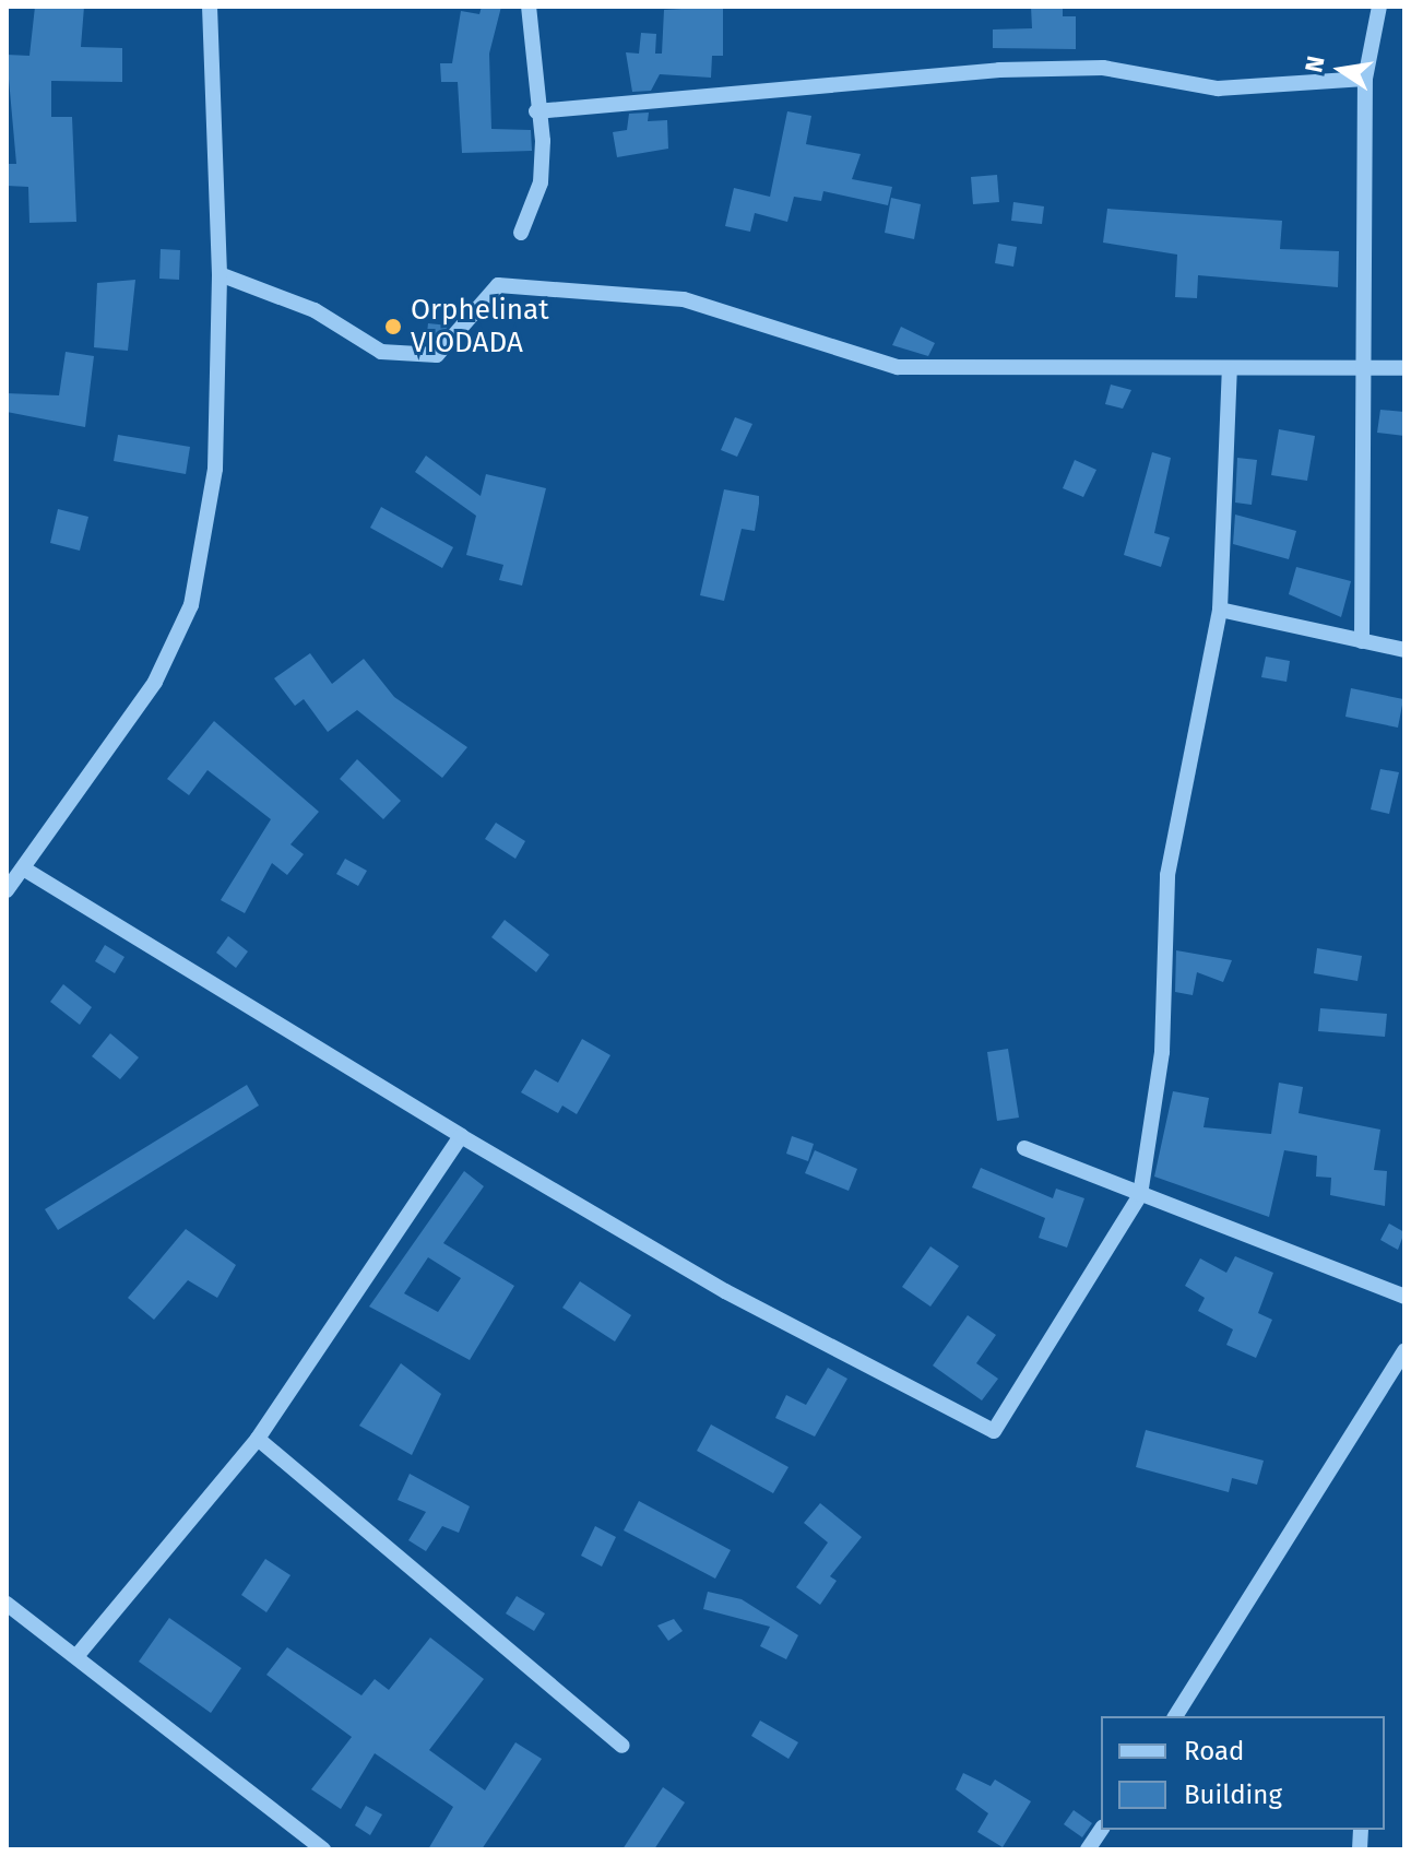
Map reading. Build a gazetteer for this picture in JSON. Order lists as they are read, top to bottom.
{
  "places": ["Orphelinat VIODADA"],
  "legend": ["Road", "Building"],
  "north": "left"
}
